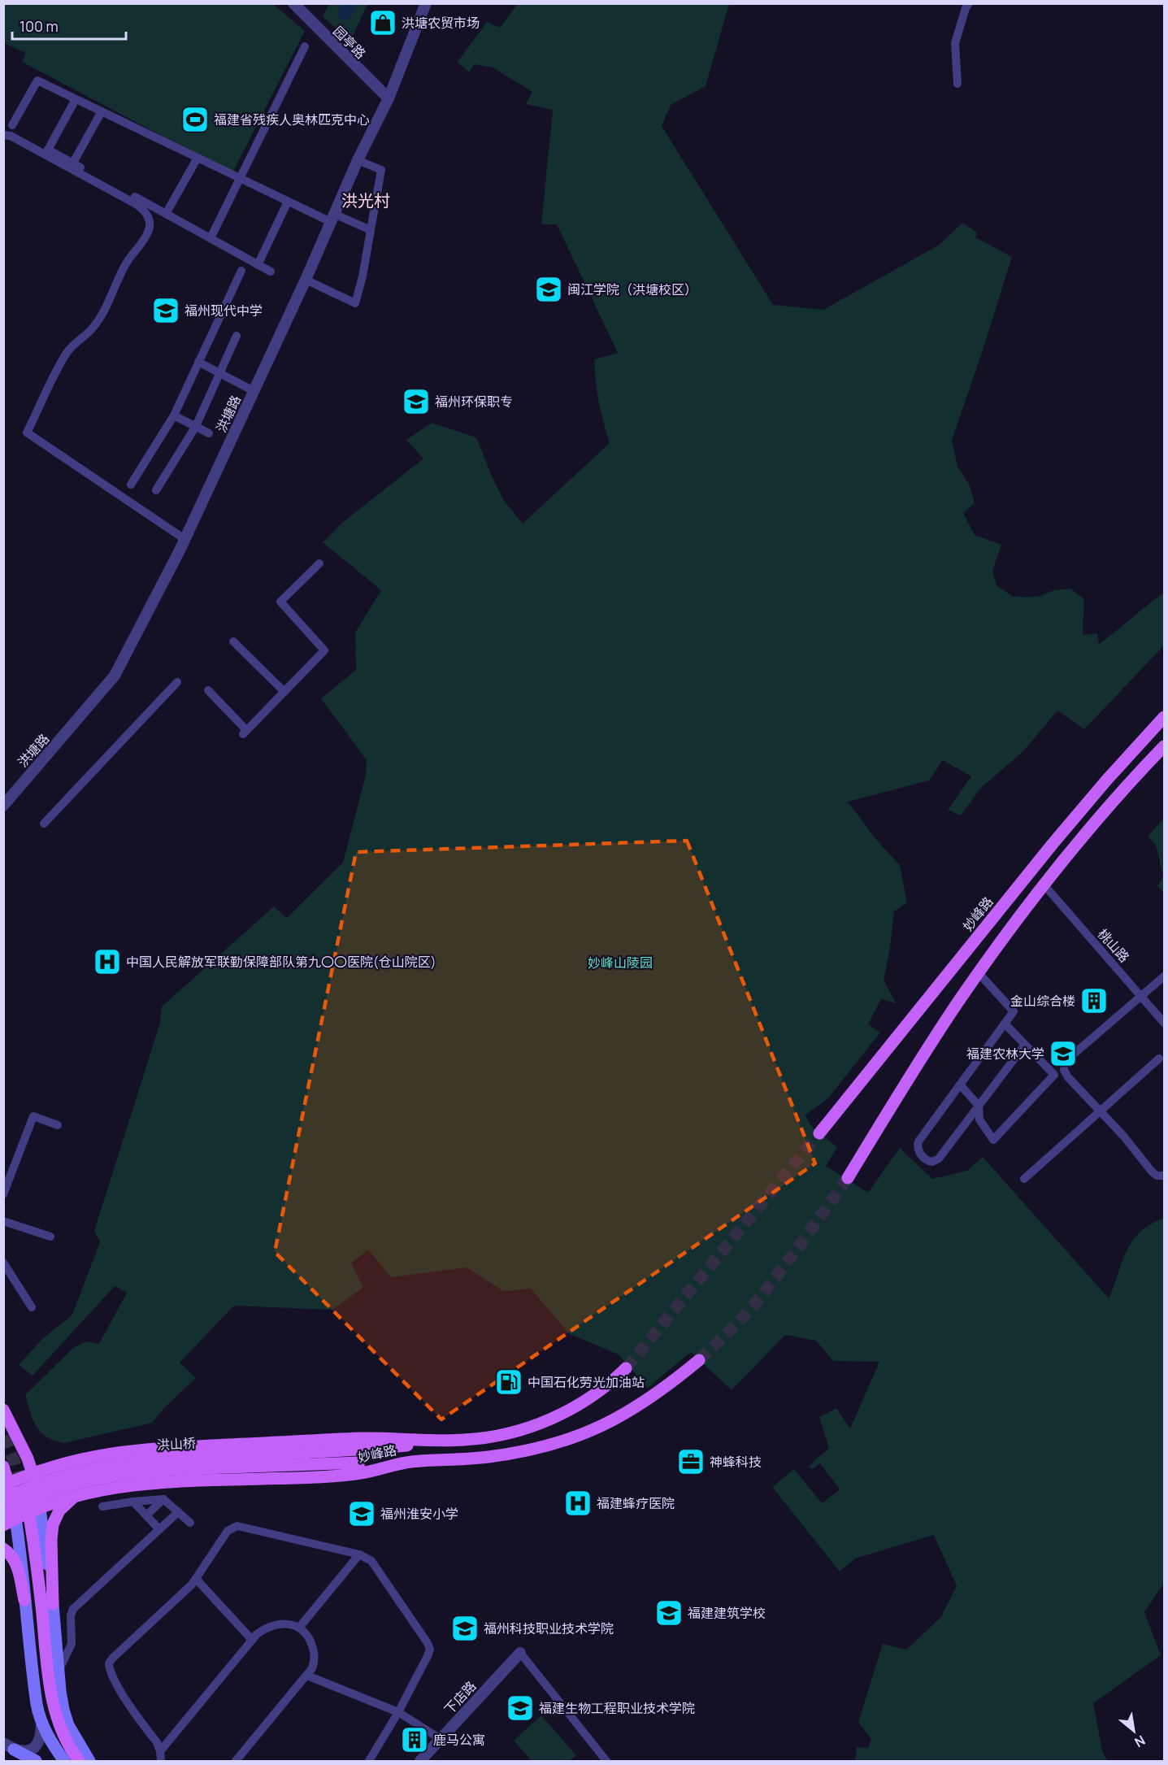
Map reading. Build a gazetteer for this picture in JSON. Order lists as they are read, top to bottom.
{
  "streets": {
    "main road": ["妙峰路", "洪山桥"],
    "street": [
      "园亭路",
      "洪塘路",
      "桃山路",
      "下店路"
    ]
  },
  "crossings": [
    ["园亭路", "洪塘路"],
    ["妙峰路", "洪山桥"]
  ],
  "districts": ["洪光村"],
  "parks": ["妙峰山陵园"],
  "places": {
    "shop": ["洪塘农贸市场"],
    "sports": ["福建省残疾人奥林匹克中心"],
    "school or university": [
      "闽江学院（洪塘校区）",
      "福州现代中学",
      "福州环保职专",
      "福建农林大学",
      "福州淮安小学",
      "福建建筑学校",
      "福州科技职业技术学院",
      "福建生物工程职业技术学院"
    ],
    "hospital": ["中国人民解放军联勤保障部队第九〇〇医院(仓山院区)", "福建蜂疗医院"],
    "building": ["金山综合楼", "鹿马公寓"],
    "fuel station": ["中国石化劳光加油站"],
    "office": ["神蜂科技"]
  },
  "scale_bar": "100 m",
  "north": "bottom right"
}
